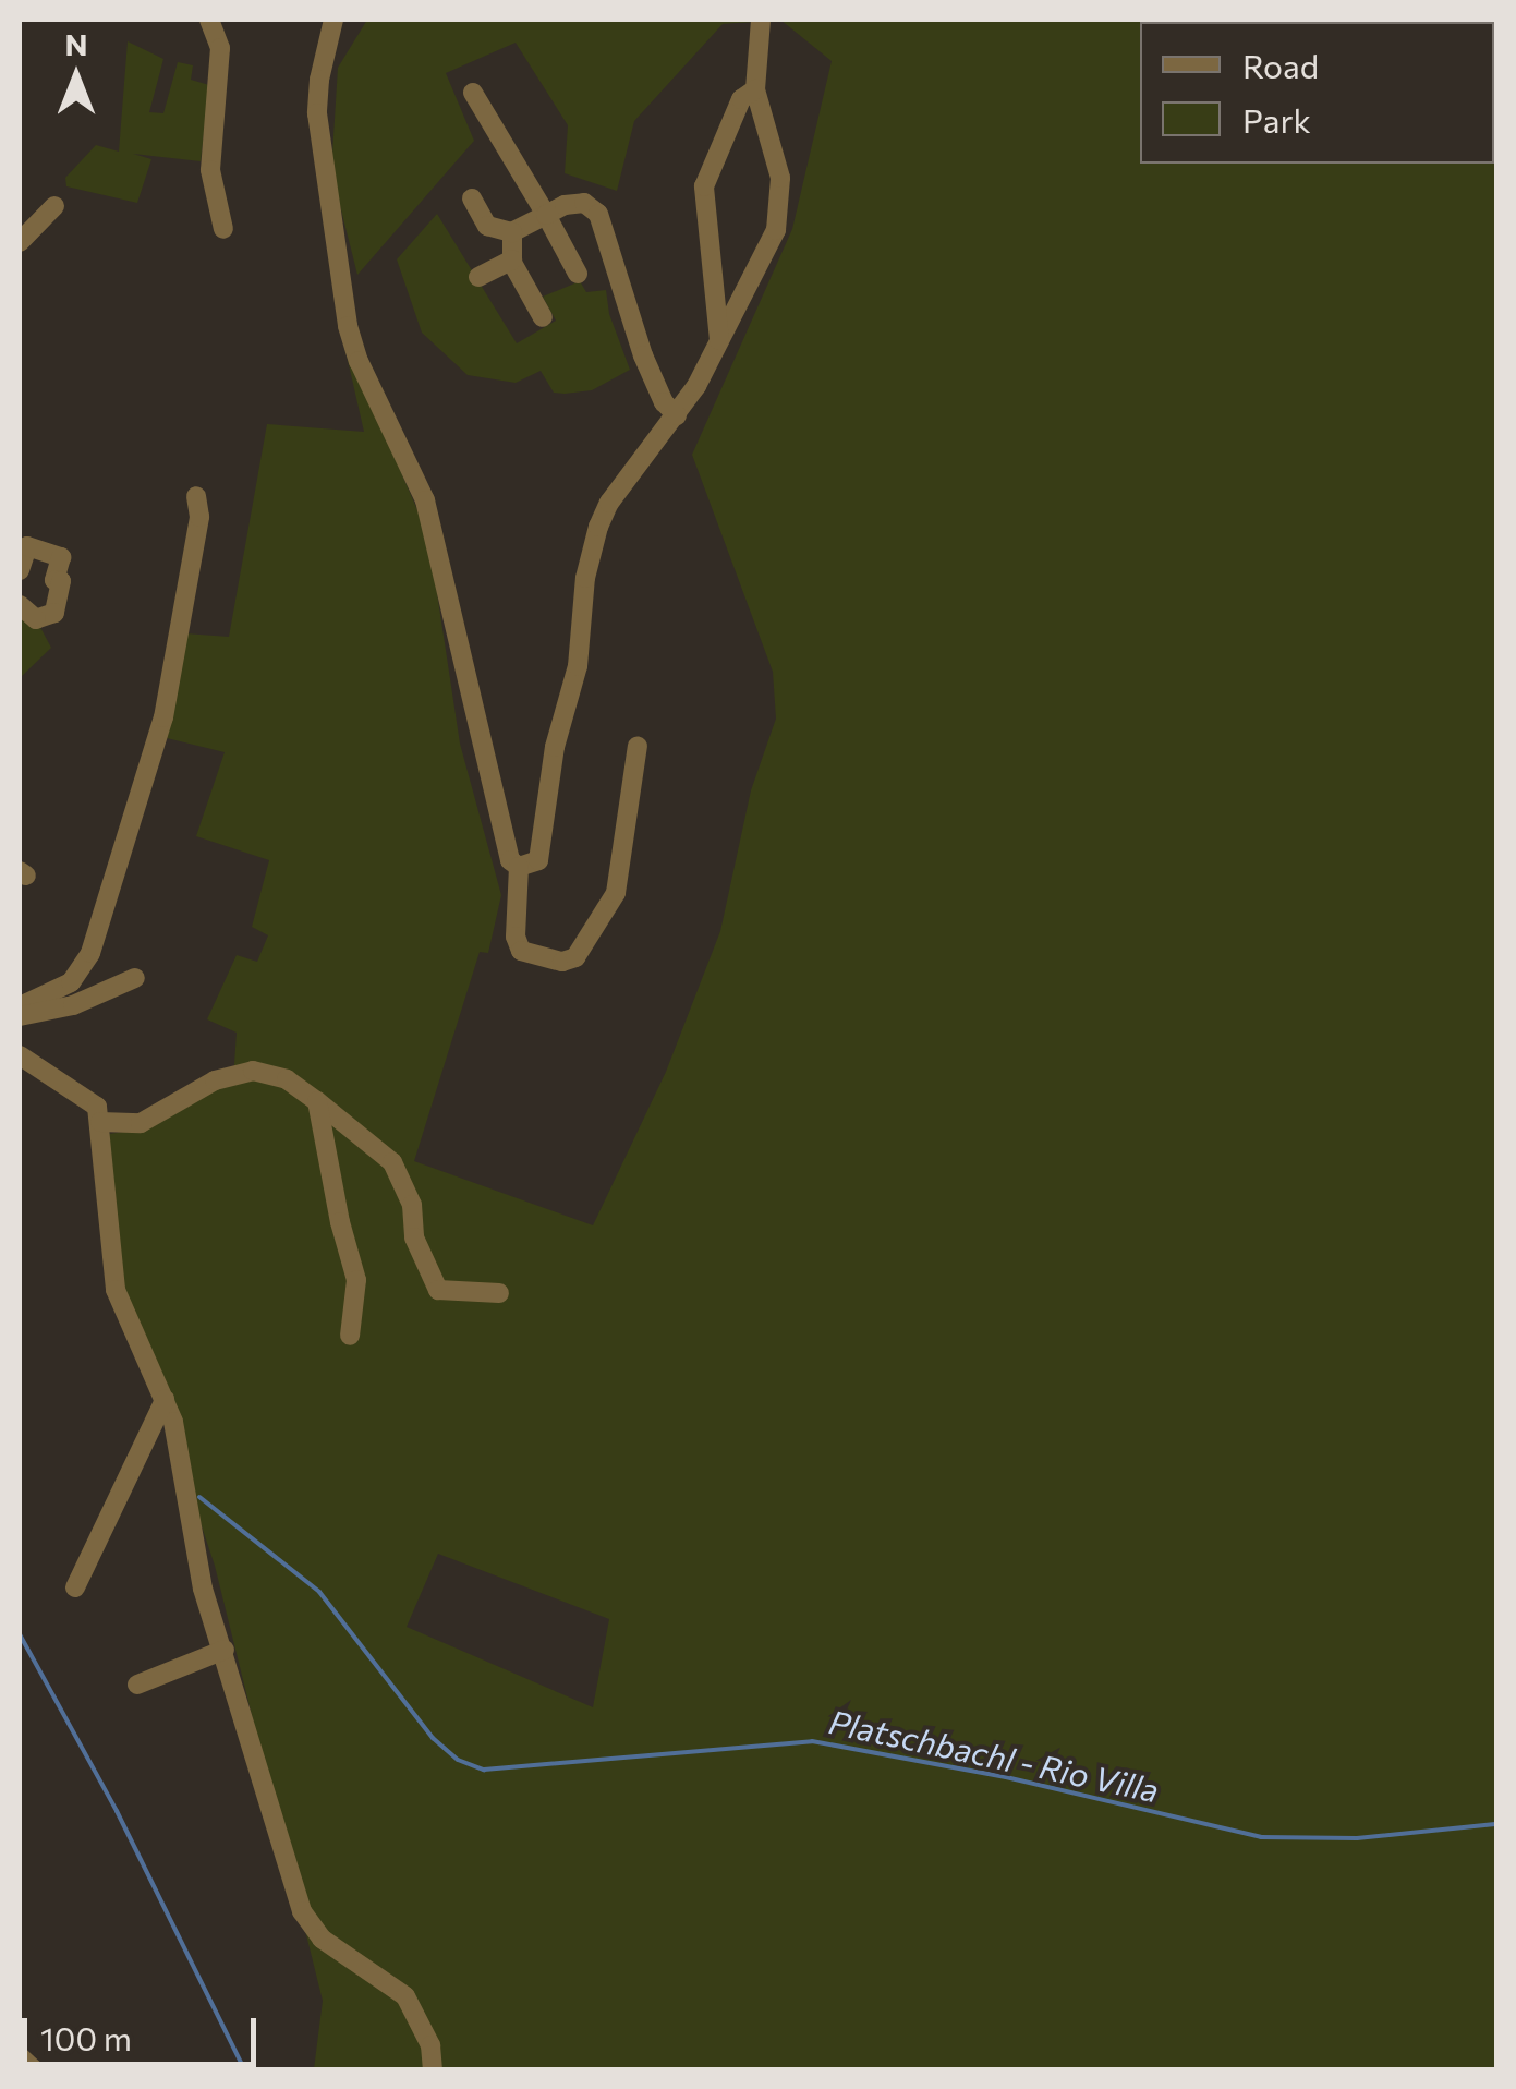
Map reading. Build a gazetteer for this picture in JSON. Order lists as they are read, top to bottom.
{
  "water": ["Platschbachl - Rio Villa"],
  "legend": ["Road", "Park"],
  "scale_bar": "100 m",
  "north": "top"
}
